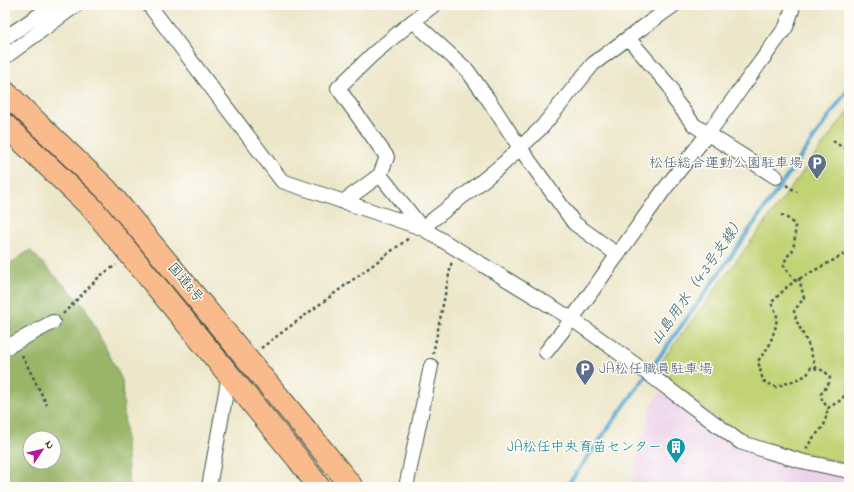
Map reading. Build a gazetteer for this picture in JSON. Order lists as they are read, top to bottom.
{
  "streets": {
    "highway": ["国道8号"]
  },
  "water": ["山島用水（4-3号支線）"],
  "places": {
    "parking": ["松任総合運動公園駐車場", "JA松任職員駐車場"],
    "building": ["JA松任中央育苗センター"]
  },
  "north": "top right"
}
